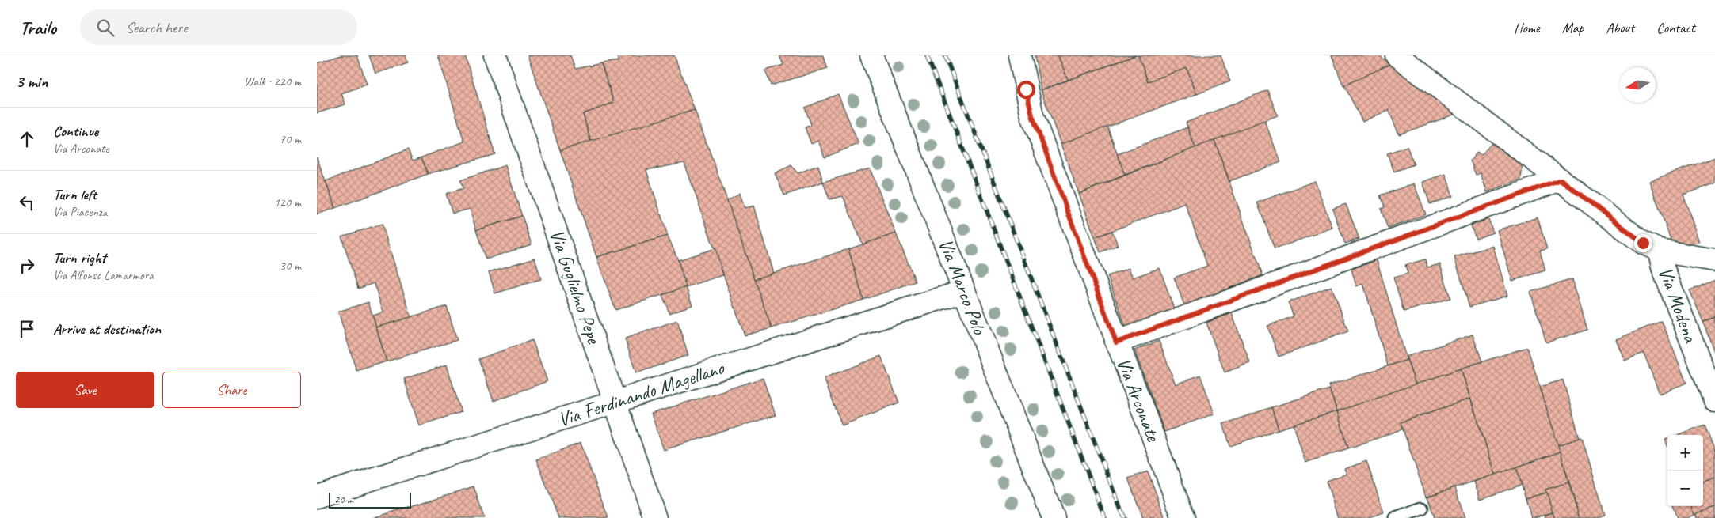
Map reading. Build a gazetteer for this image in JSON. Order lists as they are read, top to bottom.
{
  "streets": {
    "street": [
      "Via Guglielmo Pepe",
      "Via Marco Polo",
      "Via Modena",
      "Via Ferdinando Magellano",
      "Via Arconate"
    ]
  },
  "crossings": [
    ["Via Guglielmo Pepe", "Via Ferdinando Magellano"],
    ["Via Marco Polo", "Via Ferdinando Magellano"]
  ],
  "scale_bar": "20 m",
  "north": "left",
  "page": {
    "header": "Trailo",
    "search": "Search here",
    "nav": [
      "Home",
      "Map",
      "About",
      "Contact"
    ],
    "heading": ["3 min", "Walk · 220 m"],
    "list": [
      ["Continue", "Via Arconate", "70 m"],
      ["Turn left", "Via Piacenza", "120 m"],
      ["Turn right", "Via Alfonso Lamarmora", "30 m"],
      "Arrive at destination"
    ],
    "buttons": ["Save", "Share"],
    "map_buttons": ["+", "−"],
    "scale": "20 m"
  }
}
